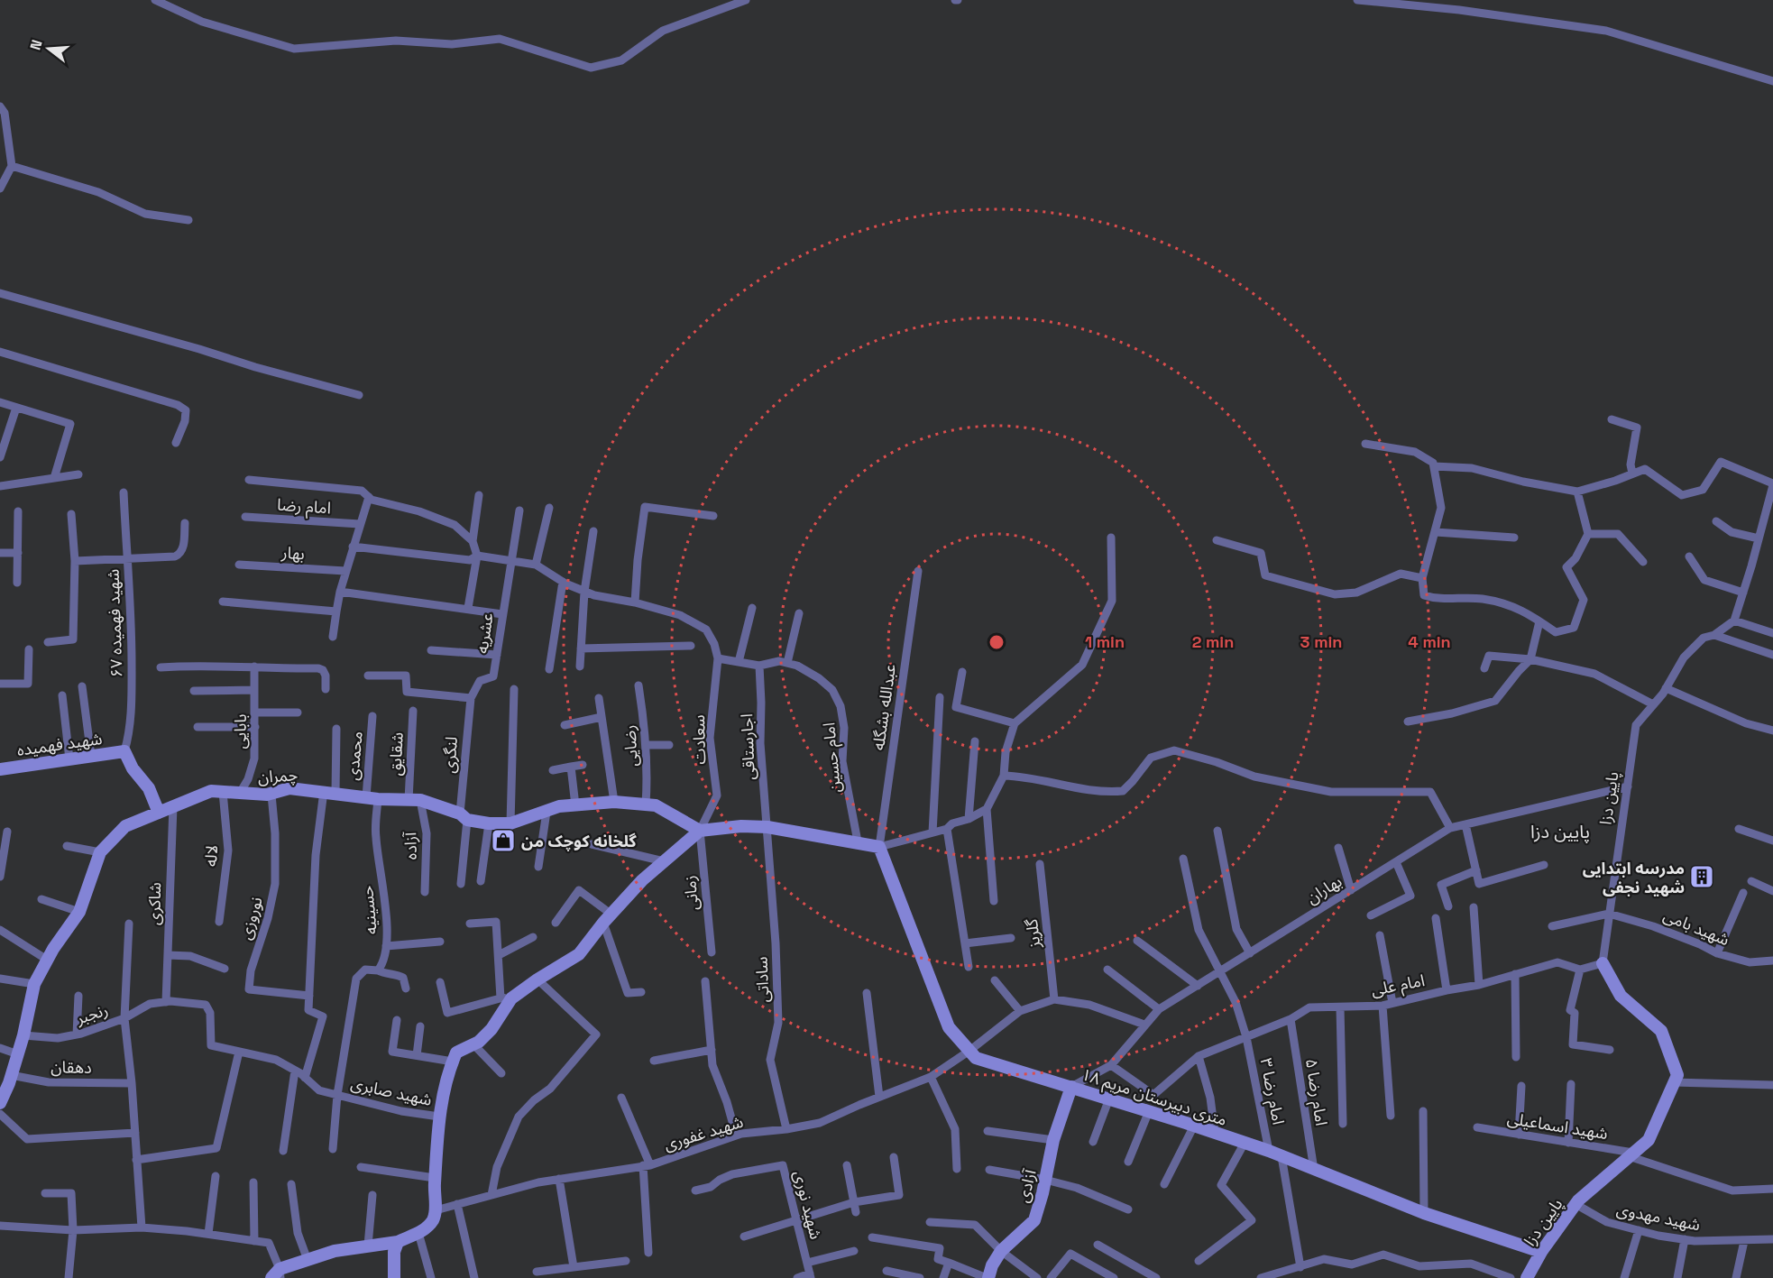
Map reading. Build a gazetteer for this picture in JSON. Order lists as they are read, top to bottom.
{
  "streets": {
    "street": [
      "امام رضا",
      "بهار",
      "شهید فهمیده ۶۷",
      "عشریه",
      "عبدالله بشگله",
      "بابایی",
      "سعادت",
      "شهید فهمیده",
      "رضایی",
      "اجارستاقی",
      "شقایق",
      "لنگری",
      "محمدی",
      "امام حسین",
      "چمران",
      "پایین دزا",
      "آزاده",
      "لاله",
      "بهاران",
      "زمانی",
      "شاکری",
      "حسینیه",
      "نوروزی",
      "شهید بامی",
      "گلریز",
      "ساداتی",
      "امام علی",
      "رنجبر",
      "دهقان",
      "شهید صابری",
      "امام رضا ۳",
      "امام رضا ۵",
      "۱۸ متری دبیرستان مریم",
      "شهید اسماعیلی",
      "شهید غفوری",
      "آزادی",
      "شهید نوری",
      "شهید مهدوی"
    ]
  },
  "crossings": [
    ["شهید فهمیده ۶۷", "شهید فهمیده"],
    ["عشریه", "لنگری"],
    ["عبدالله بشگله", "۱۸ متری دبیرستان مریم"],
    ["بابایی", "چمران"],
    ["سعادت", "امام حسین"],
    ["سعادت", "چمران"],
    ["سعادت", "زمانی"],
    ["رضایی", "چمران"],
    ["اجارستاقی", "امام حسین"],
    ["اجارستاقی", "ساداتی"],
    ["شقایق", "چمران"],
    ["شقایق", "آزاده"],
    ["لنگری", "چمران"],
    ["محمدی", "چمران"],
    ["محمدی", "حسینیه"],
    ["چمران", "آزاده"],
    ["چمران", "لاله"],
    ["چمران", "زمانی"],
    ["چمران", "شاکری"],
    ["چمران", "حسینیه"],
    ["چمران", "نوروزی"],
    ["چمران", "رنجبر"],
    ["چمران", "دهقان"],
    ["پایین دزا", "بهاران"],
    ["پایین دزا", "شهید بامی"],
    ["پایین دزا", "امام علی"],
    ["پایین دزا", "۱۸ متری دبیرستان مریم"],
    ["پایین دزا", "شهید اسماعیلی"],
    ["پایین دزا", "شهید مهدوی"],
    ["بهاران", "امام علی"],
    ["بهاران", "امام رضا ۳"],
    ["بهاران", "۱۸ متری دبیرستان مریم"],
    ["بهاران", "آزادی"],
    ["شاکری", "رنجبر"],
    ["گلریز", "شهید غفوری"],
    ["ساداتی", "شهید غفوری"],
    ["امام علی", "امام رضا ۳"],
    ["امام علی", "امام رضا ۵"],
    ["رنجبر", "شهید صابری"],
    ["امام رضا ۳", "۱۸ متری دبیرستان مریم"],
    ["امام رضا ۵", "۱۸ متری دبیرستان مریم"],
    ["۱۸ متری دبیرستان مریم", "شهید غفوری"],
    ["۱۸ متری دبیرستان مریم", "آزادی"]
  ],
  "districts": ["پایین دزا"],
  "places": {
    "shop": ["گلخانه کوچک من"],
    "building": ["مدرسه ابتدایی شهید نجفی"]
  },
  "north": "left",
  "rings": [
    "1 min",
    "2 min",
    "3 min",
    "4 min"
  ]
}
